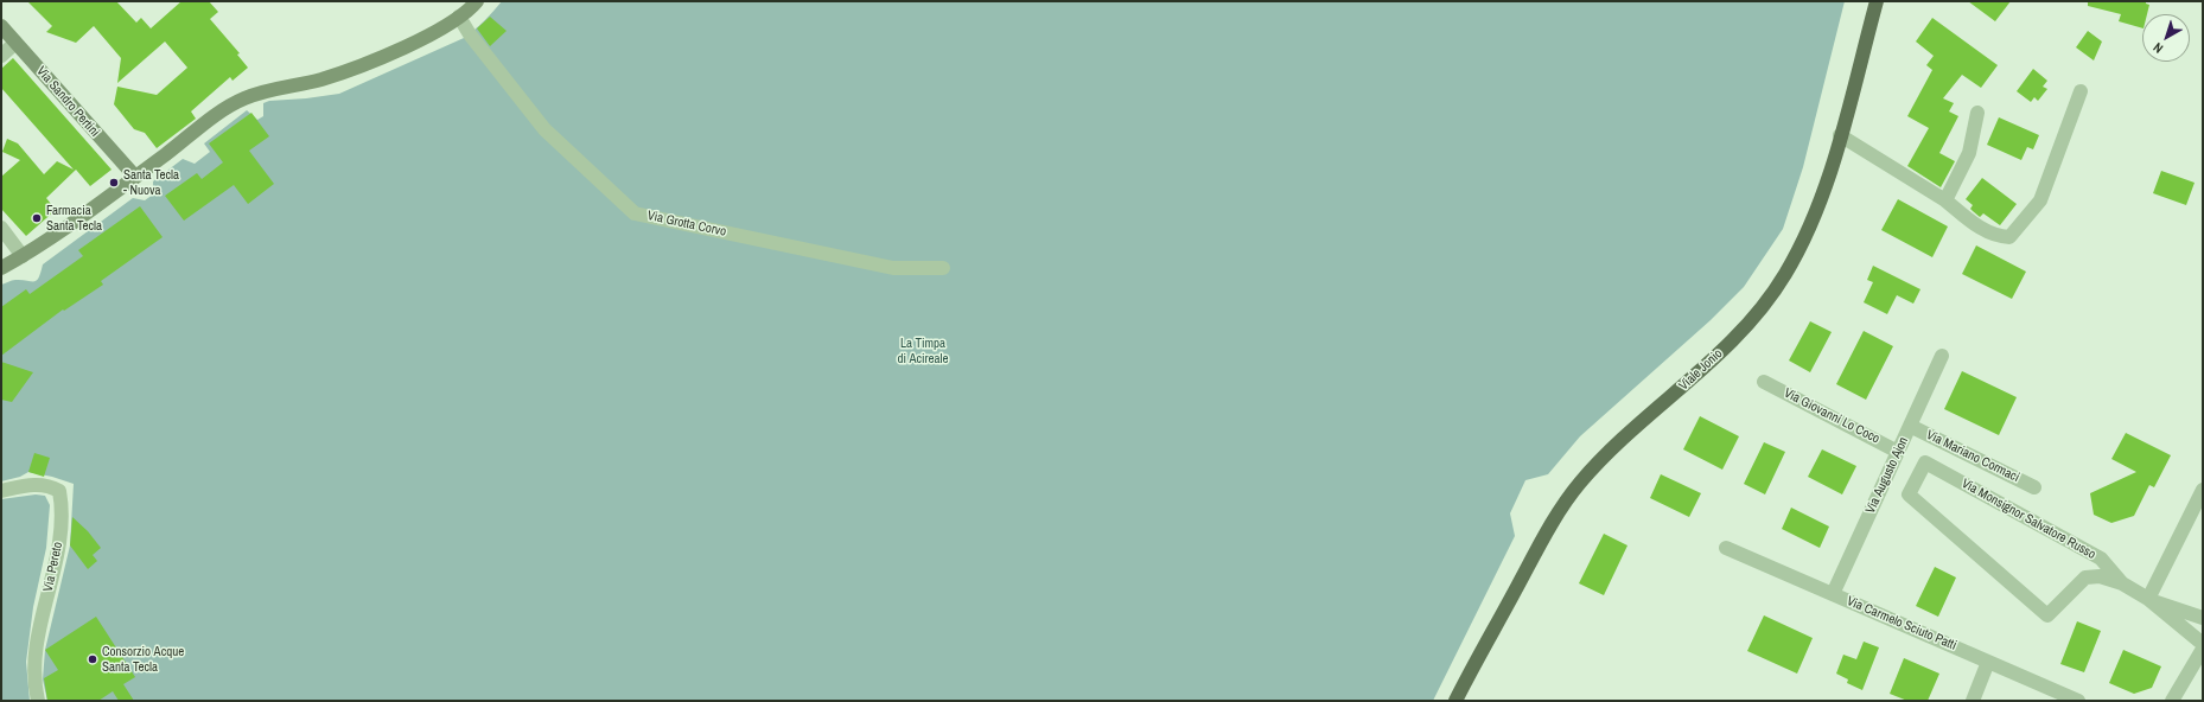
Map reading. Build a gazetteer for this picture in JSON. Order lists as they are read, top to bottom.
{
  "streets": {
    "main road": ["Viale Jonio"],
    "street": [
      "Via Sandro Pertini",
      "Via Grotta Corvo",
      "Via Giovanni Lo Coco",
      "Via Mariano Cormaci",
      "Via Augusto Ajon",
      "Via Monsignor Salvatore Russo",
      "Via Pereto",
      "Via Carmelo Sciuto Patti"
    ]
  },
  "crossings": [
    ["Via Giovanni Lo Coco", "Via Augusto Ajon"],
    ["Via Mariano Cormaci", "Via Augusto Ajon"],
    ["Via Augusto Ajon", "Via Carmelo Sciuto Patti"]
  ],
  "parks": ["La Timpa di Acireale"],
  "places": ["Santa Tecla - Nuova", "Farmacia Santa Tecla", "Consorzio Acque Santa Tecla"],
  "north": "bottom left"
}
